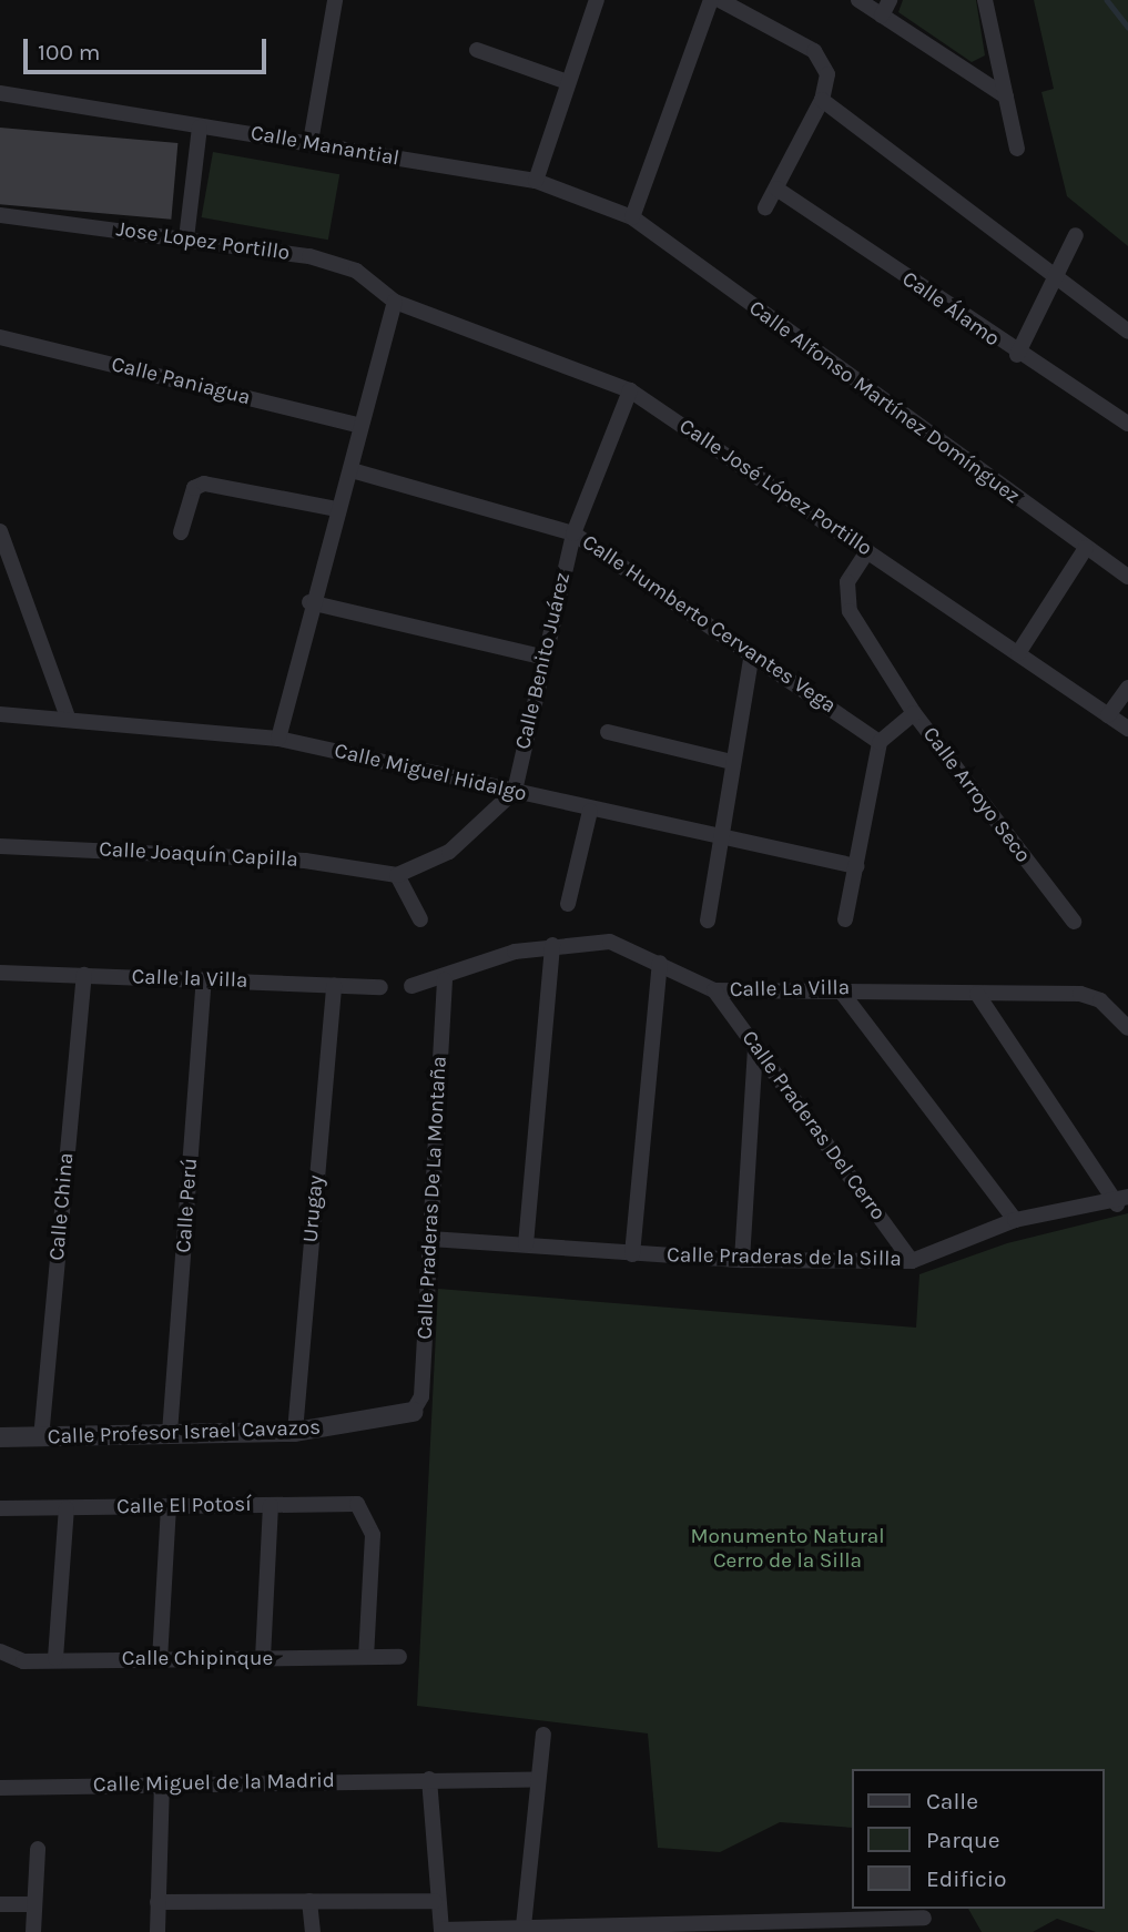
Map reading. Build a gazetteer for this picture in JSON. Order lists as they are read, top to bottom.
{
  "streets": {
    "street": [
      "Calle Manantial",
      "Jose Lopez Portillo",
      "Calle Álamo",
      "Calle Paniagua",
      "Calle Alfonso Martínez Domínguez",
      "Calle José López Portillo",
      "Calle Humberto Cervantes Vega",
      "Calle Benito Juárez",
      "Calle Miguel Hidalgo",
      "Calle Arroyo Seco",
      "Calle Joaquín Capilla",
      "Calle la Villa",
      "Calle La Villa",
      "Calle Praderas Del Cerro",
      "Calle Praderas De La Montaña",
      "Calle Perú",
      "Calle China",
      "Urugay",
      "Calle Praderas de la Silla",
      "Calle Profesor Israel Cavazos",
      "Calle El Potosí",
      "Calle Chipinque",
      "Calle Miguel de la Madrid"
    ]
  },
  "crossings": [
    ["Calle Manantial", "Calle Alfonso Martínez Domínguez"],
    ["Jose Lopez Portillo", "Calle José López Portillo"],
    ["Calle José López Portillo", "Calle Benito Juárez"],
    ["Calle José López Portillo", "Calle Arroyo Seco"],
    ["Calle Humberto Cervantes Vega", "Calle Benito Juárez"],
    ["Calle Benito Juárez", "Calle Miguel Hidalgo"],
    ["Calle la Villa", "Calle Perú"],
    ["Calle la Villa", "Calle China"],
    ["Calle la Villa", "Urugay"],
    ["Calle La Villa", "Calle Praderas Del Cerro"],
    ["Calle La Villa", "Calle Praderas De La Montaña"],
    ["Calle Praderas Del Cerro", "Calle Praderas de la Silla"],
    ["Calle Praderas De La Montaña", "Calle Praderas de la Silla"],
    ["Calle Praderas De La Montaña", "Calle Profesor Israel Cavazos"],
    ["Calle Perú", "Calle Profesor Israel Cavazos"],
    ["Calle China", "Calle Profesor Israel Cavazos"],
    ["Urugay", "Calle Profesor Israel Cavazos"],
    ["Calle El Potosí", "Calle Chipinque"]
  ],
  "parks": ["Monumento Natural Cerro de la Silla"],
  "legend": ["Calle", "Parque", "Edificio"],
  "scale_bar": "100 m"
}
